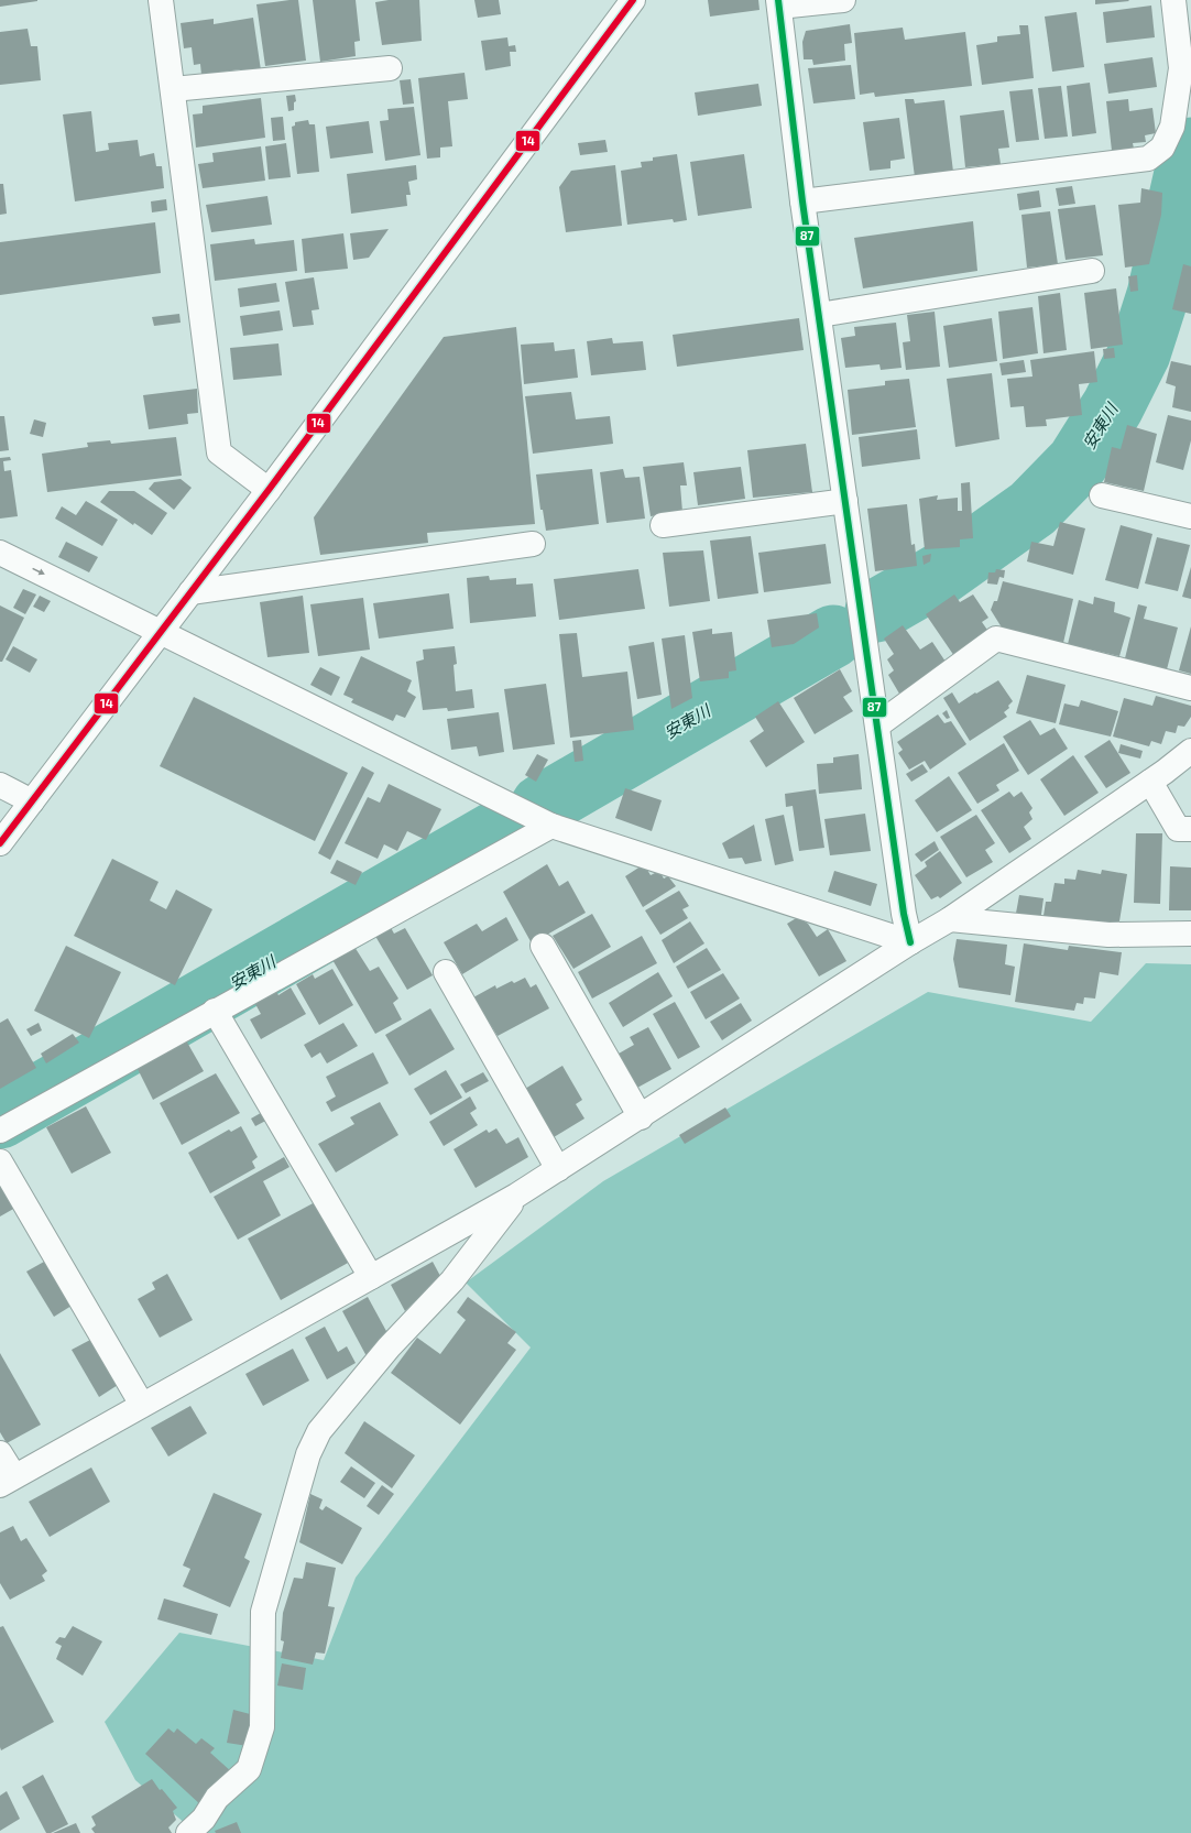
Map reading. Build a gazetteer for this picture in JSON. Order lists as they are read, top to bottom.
{
  "water": ["安東川"],
  "lines": ["transit line 87", "transit line 14"]
}
